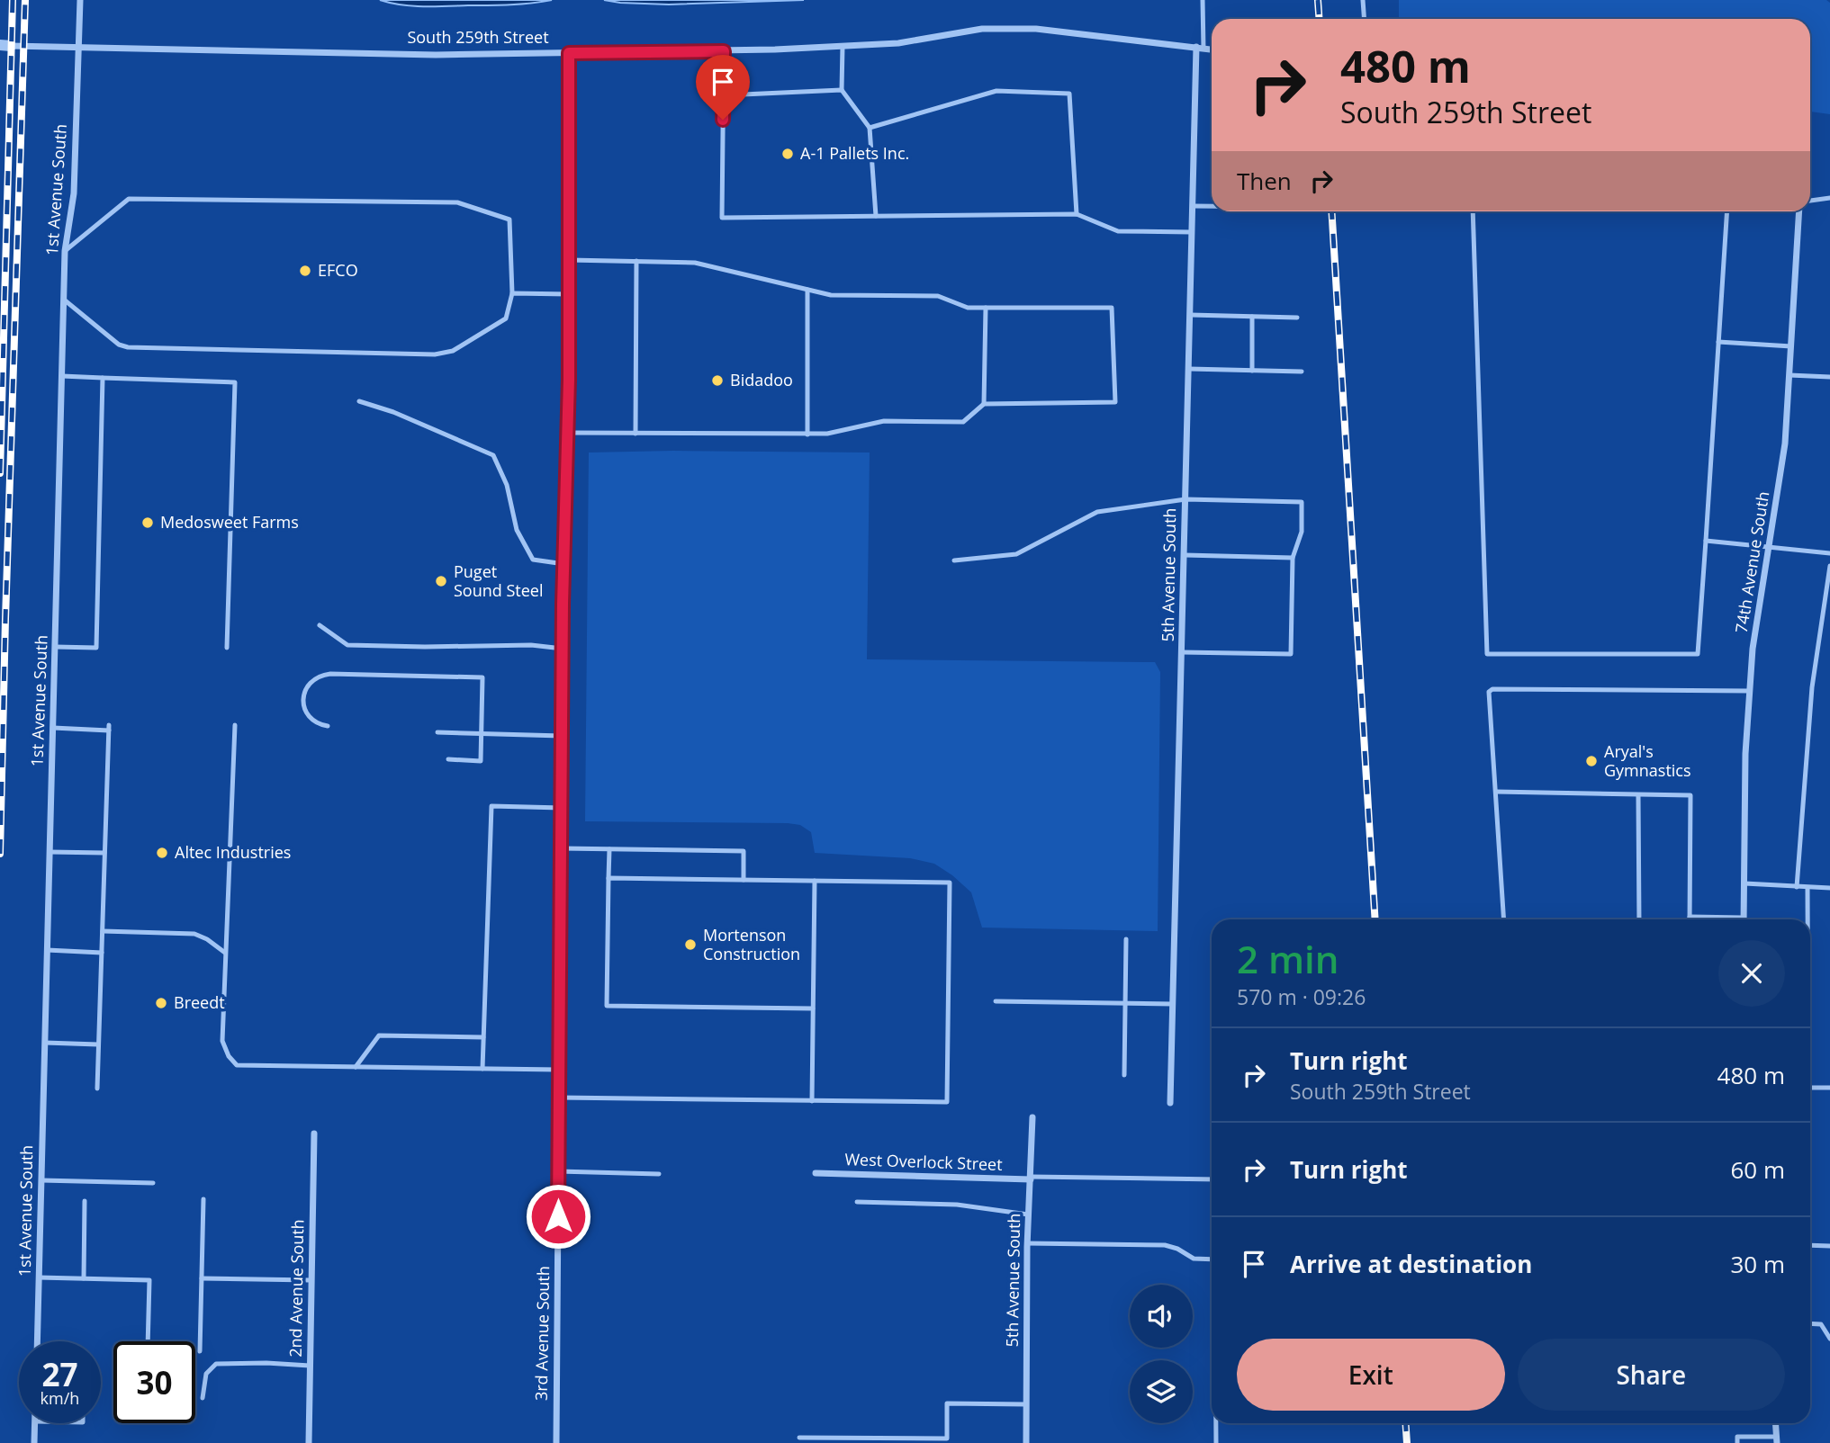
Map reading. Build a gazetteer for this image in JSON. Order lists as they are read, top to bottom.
{
  "streets": {
    "street": [
      "South 259th Street",
      "1st Avenue South",
      "74th Avenue South",
      "5th Avenue South",
      "West Overlock Street",
      "2nd Avenue South",
      "3rd Avenue South"
    ]
  },
  "crossings": [
    ["South 259th Street", "1st Avenue South"],
    ["South 259th Street", "5th Avenue South"],
    ["South 259th Street", "3rd Avenue South"],
    ["5th Avenue South", "West Overlock Street"]
  ],
  "places": [
    "A-1 Pallets Inc.",
    "EFCO",
    "Bidadoo",
    "Medosweet Farms",
    "Puget Sound Steel",
    "Aryal's Gymnastics",
    "Altec Industries",
    "Mortenson Construction",
    "Breedt"
  ],
  "page": {
    "turn": ["480 m", "South 259th Street"],
    "then": "Then",
    "heading": ["2 min", "570 m · 09:26"],
    "list": [
      {
        "name": "Turn right",
        "note": "South 259th Street",
        "value": "480 m"
      },
      {
        "name": "Turn right",
        "value": "60 m"
      },
      {
        "name": "Arrive at destination",
        "value": "30 m"
      }
    ],
    "buttons": ["Exit", "Share"],
    "speed": "27 km/h",
    "limit": "30"
  }
}
